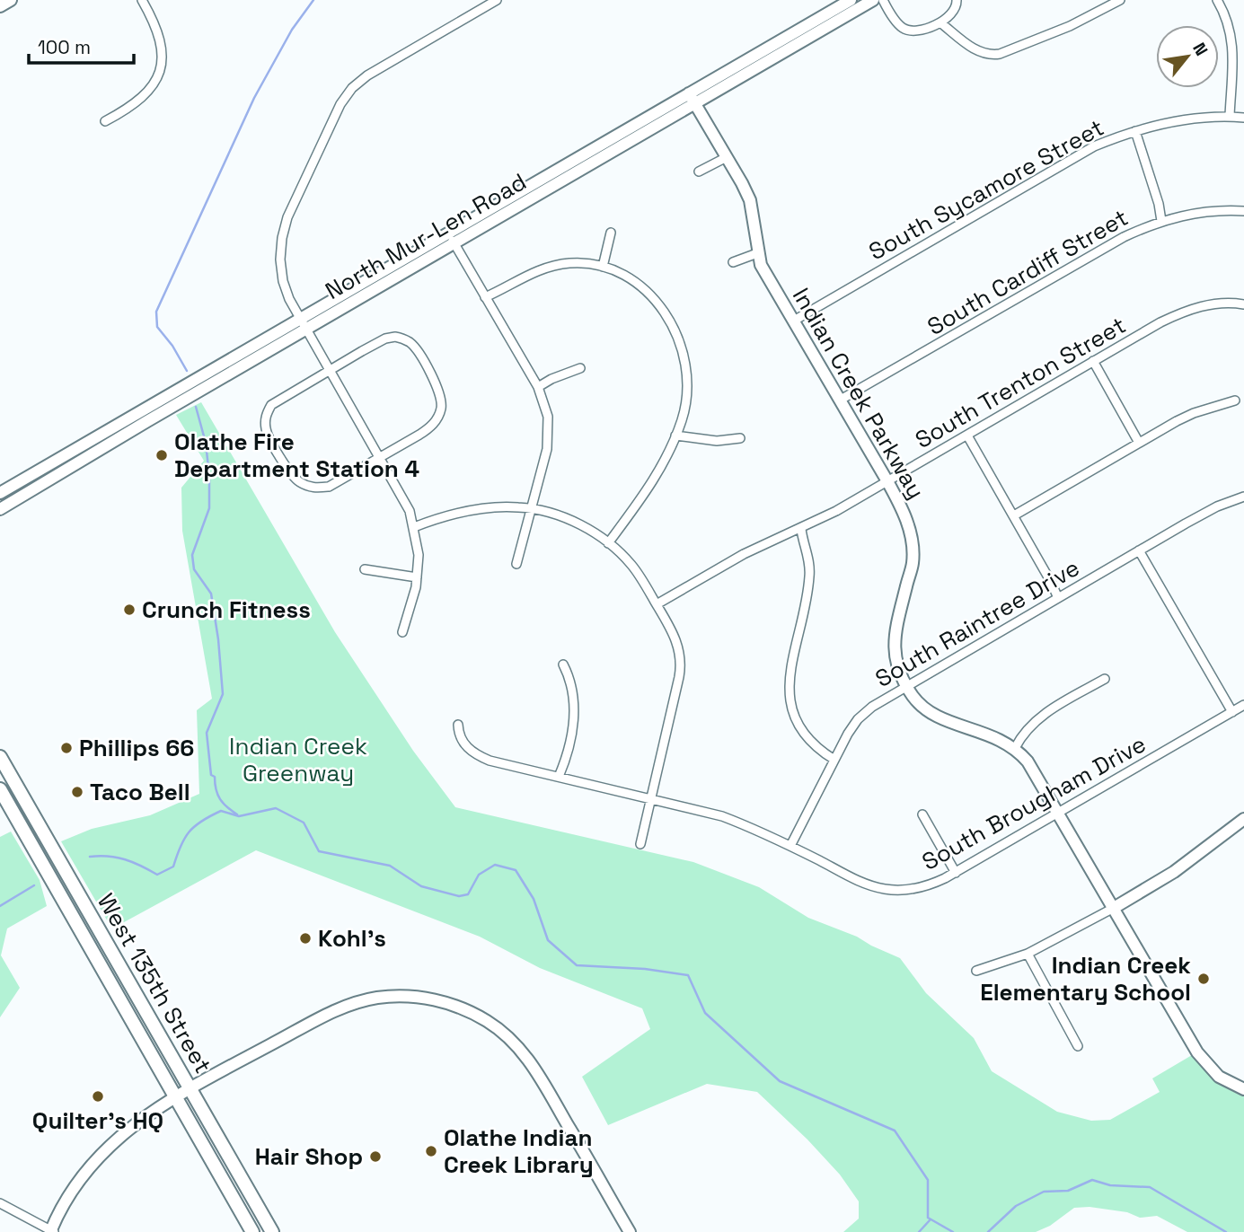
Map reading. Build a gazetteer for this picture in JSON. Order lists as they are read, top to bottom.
{
  "streets": {
    "main road": ["West 135th Street"],
    "street": [
      "South Sycamore Street",
      "North Mur-Len Road",
      "South Cardiff Street",
      "South Trenton Street",
      "Indian Creek Parkway",
      "South Raintree Drive",
      "South Brougham Drive"
    ]
  },
  "crossings": [
    ["South Sycamore Street", "Indian Creek Parkway"],
    ["North Mur-Len Road", "Indian Creek Parkway"],
    ["South Cardiff Street", "Indian Creek Parkway"],
    ["South Trenton Street", "Indian Creek Parkway"],
    ["Indian Creek Parkway", "South Raintree Drive"],
    ["Indian Creek Parkway", "South Brougham Drive"],
    ["South Raintree Drive", "South Brougham Drive"]
  ],
  "parks": ["Indian Creek Greenway"],
  "places": [
    "Olathe Fire Department Station 4",
    "Crunch Fitness",
    "Phillips 66",
    "Taco Bell",
    "Kohl's",
    "Indian Creek Elementary School",
    "Quilter's HQ",
    "Olathe Indian Creek Library",
    "Hair Shop"
  ],
  "scale_bar": "100 m",
  "north": "top right"
}
